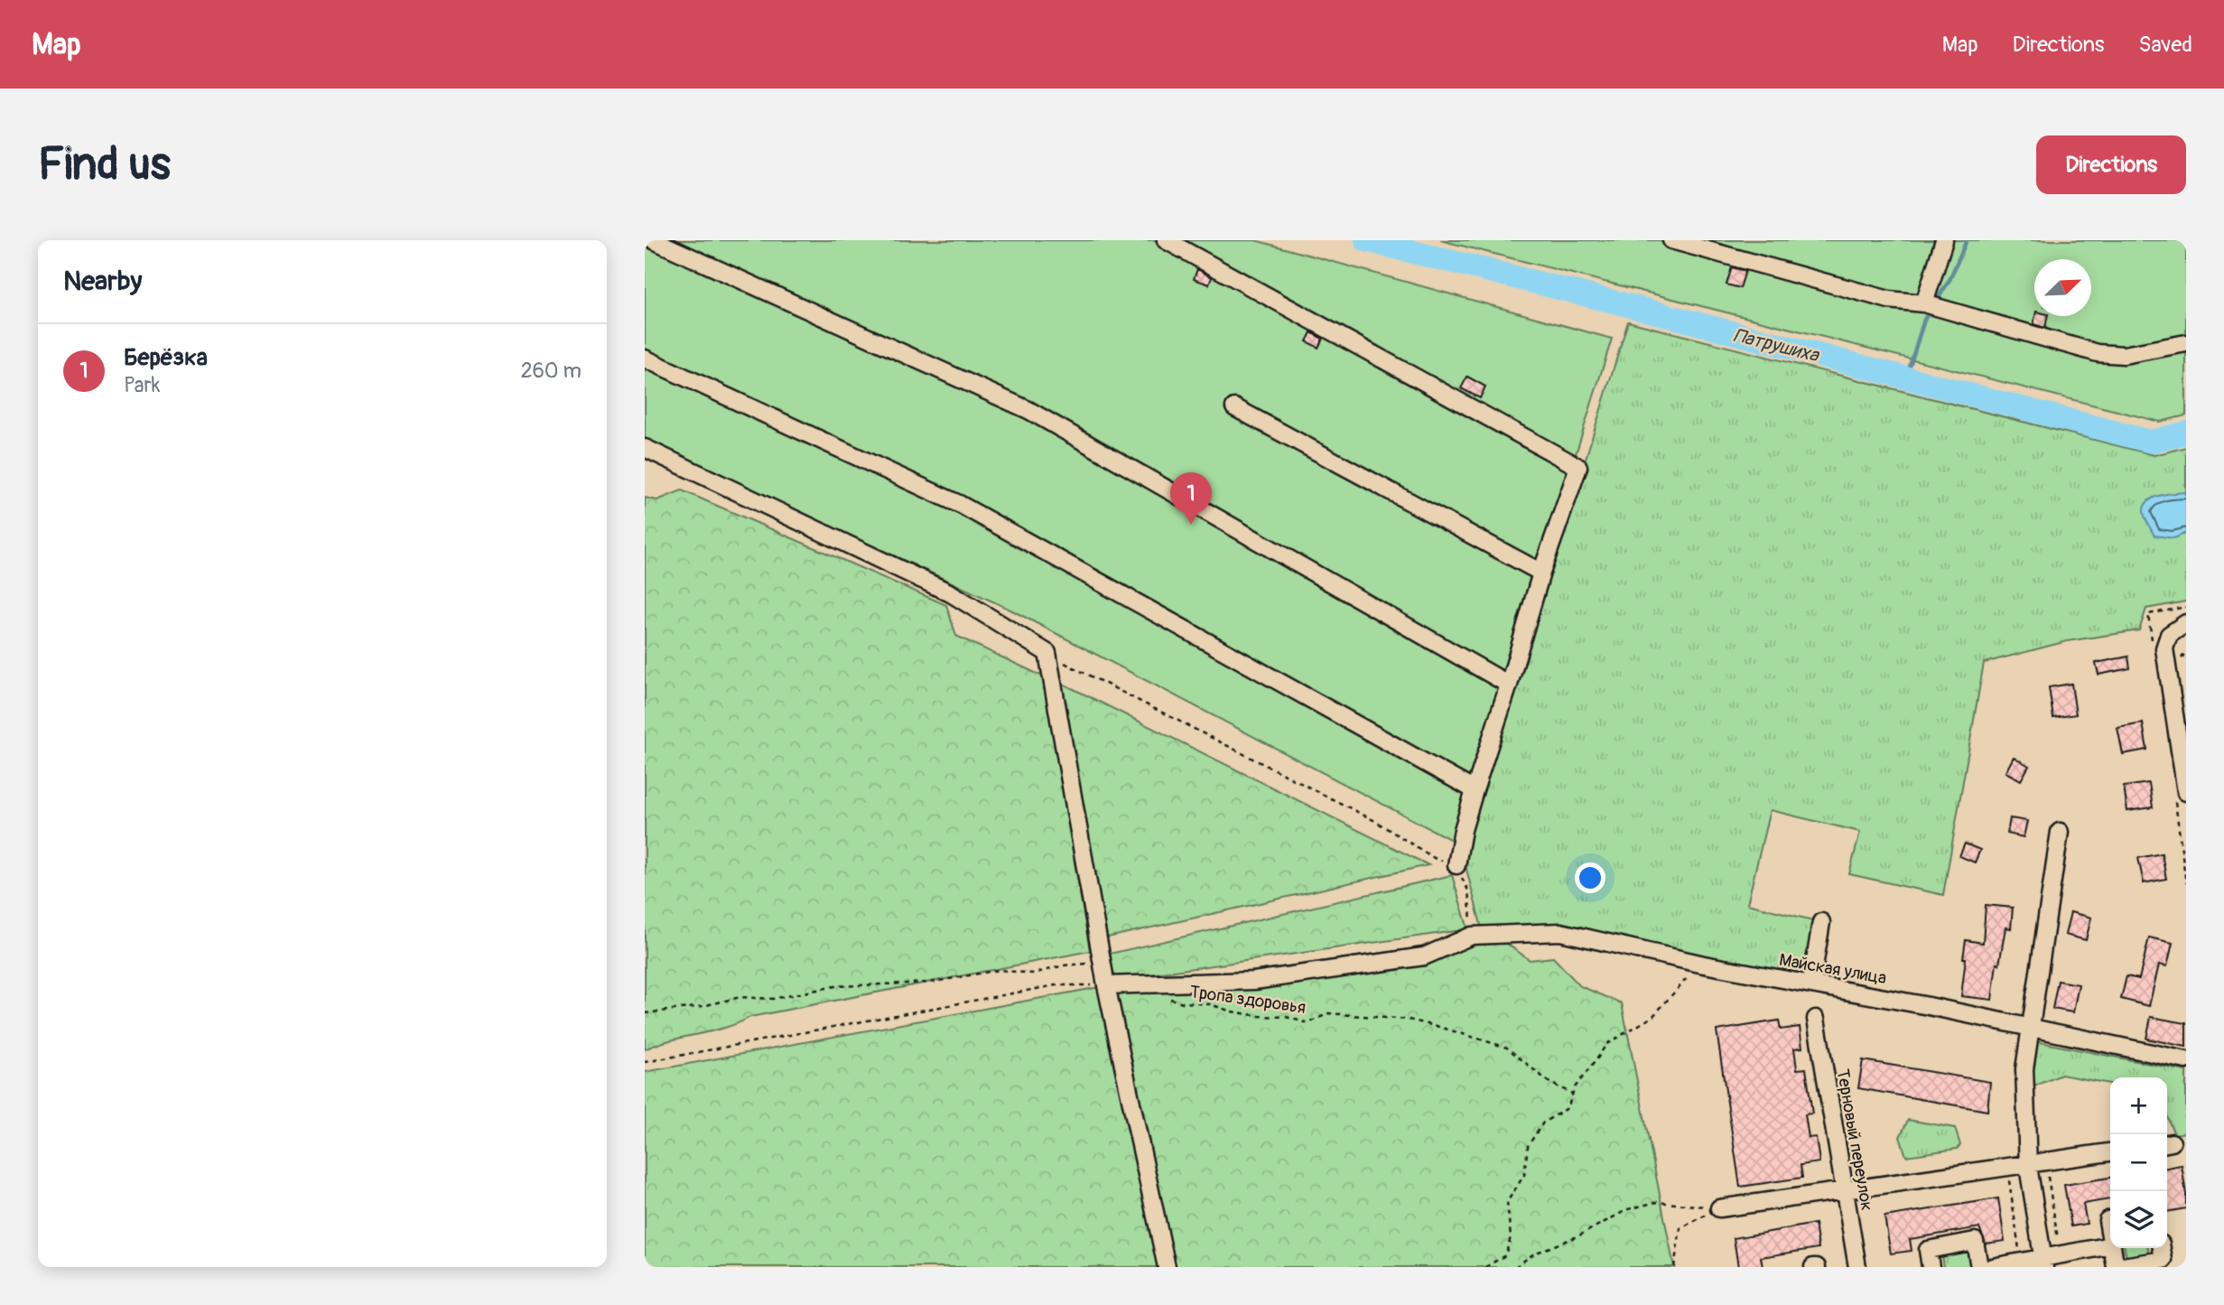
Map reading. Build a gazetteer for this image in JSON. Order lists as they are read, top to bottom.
{
  "streets": {
    "street": ["Майская улица", "Терновый переулок"],
    "path": ["Тропа здоровья"]
  },
  "water": ["Патрушиха"],
  "north": "top right",
  "page": {
    "header": "Map",
    "nav": ["Map", "Directions", "Saved"],
    "buttons": "Directions",
    "title": "Find us",
    "heading": "Nearby",
    "list": [
      {
        "mark": "1",
        "name": "Берёзка",
        "note": "Park",
        "value": "260 m"
      }
    ],
    "pins": "1",
    "map_buttons": ["+", "−"]
  }
}
